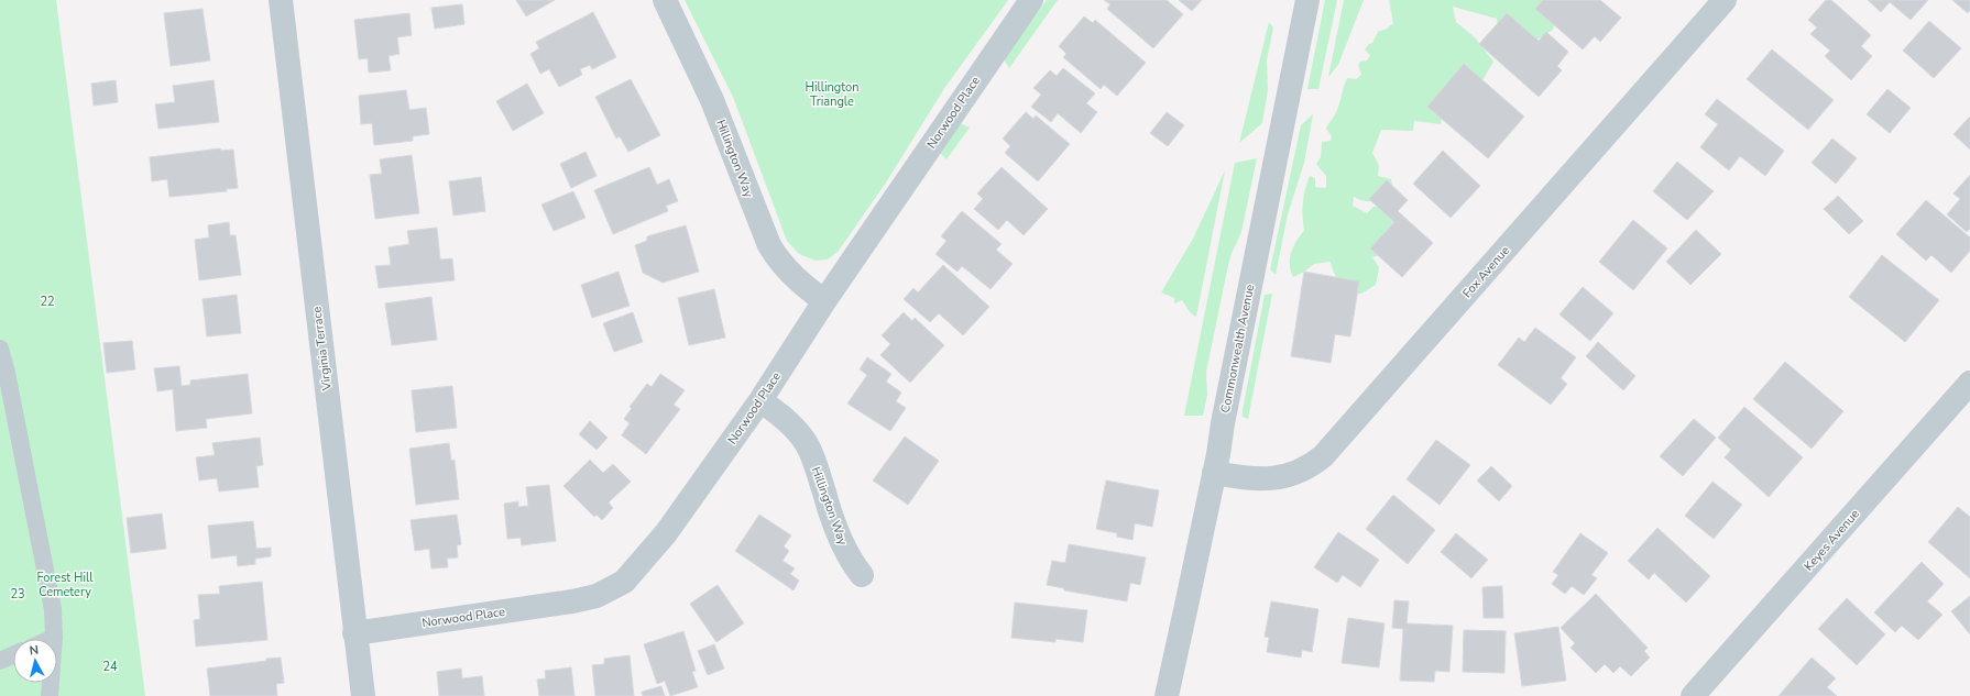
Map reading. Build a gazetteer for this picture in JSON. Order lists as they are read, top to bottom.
{
  "streets": {
    "street": [
      "Norwood Place",
      "Hillington Way",
      "Fox Avenue",
      "Virginia Terrace",
      "Commonwealth Avenue",
      "Keyes Avenue"
    ]
  },
  "crossings": [
    ["Norwood Place", "Hillington Way"],
    ["Norwood Place", "Virginia Terrace"],
    ["Fox Avenue", "Commonwealth Avenue"]
  ],
  "parks": [
    "Hillington Triangle",
    "22",
    "Forest Hill Cemetery",
    "23",
    "24"
  ],
  "north": "top"
}
